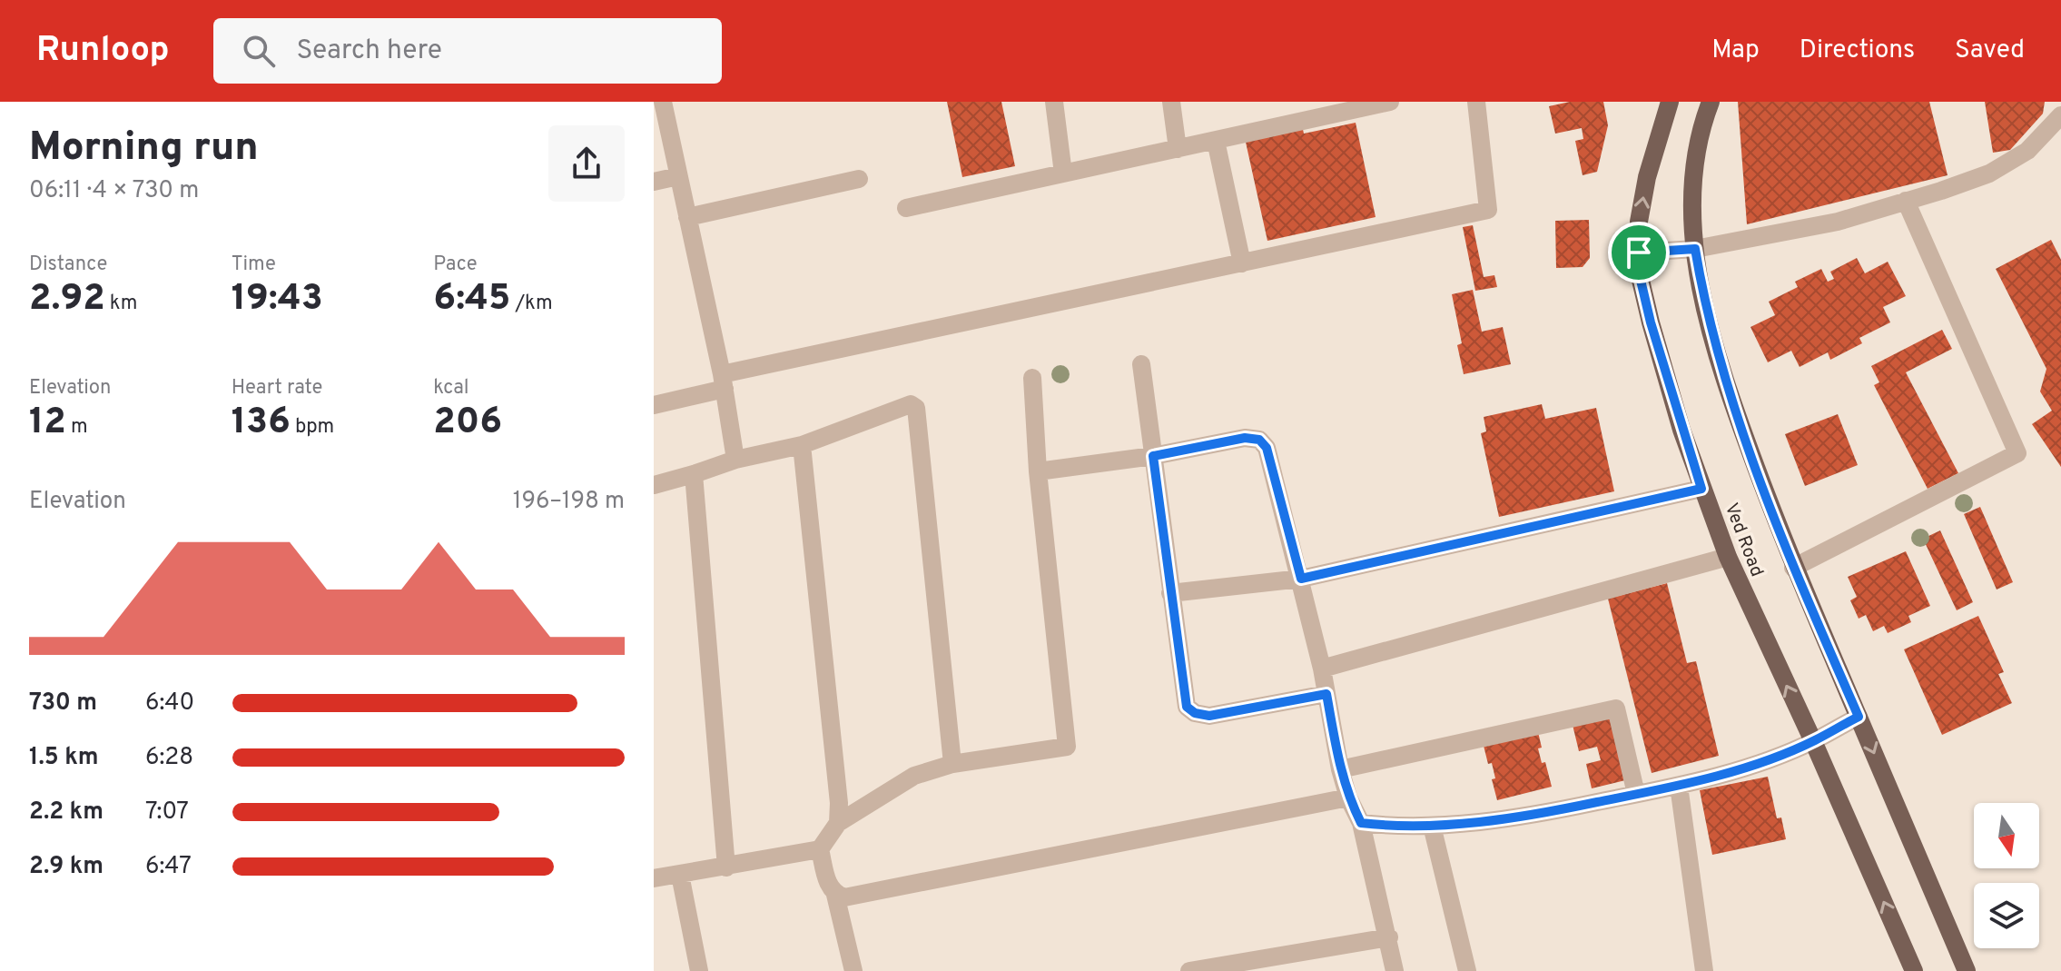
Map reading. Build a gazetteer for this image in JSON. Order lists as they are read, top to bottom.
{
  "streets": {
    "main road": ["Ved Road"]
  },
  "north": "bottom",
  "page": {
    "header": "Runloop",
    "search": "Search here",
    "nav": ["Map", "Directions", "Saved"],
    "heading": ["Morning run", "06:11 · 4 × 730 m"],
    "stats": [
      ["Distance", "2.92 km"],
      ["Time", "19:43"],
      ["Pace", "6:45 /km"],
      ["Elevation", "12 m"],
      ["Heart rate", "136 bpm"],
      ["kcal", "206"]
    ],
    "chart": ["Elevation", "196–198 m"],
    "list": [
      {
        "name": "730 m",
        "note": "6:40"
      },
      {
        "name": "1.5 km",
        "note": "6:28"
      },
      {
        "name": "2.2 km",
        "note": "7:07"
      },
      {
        "name": "2.9 km",
        "note": "6:47"
      }
    ]
  }
}
